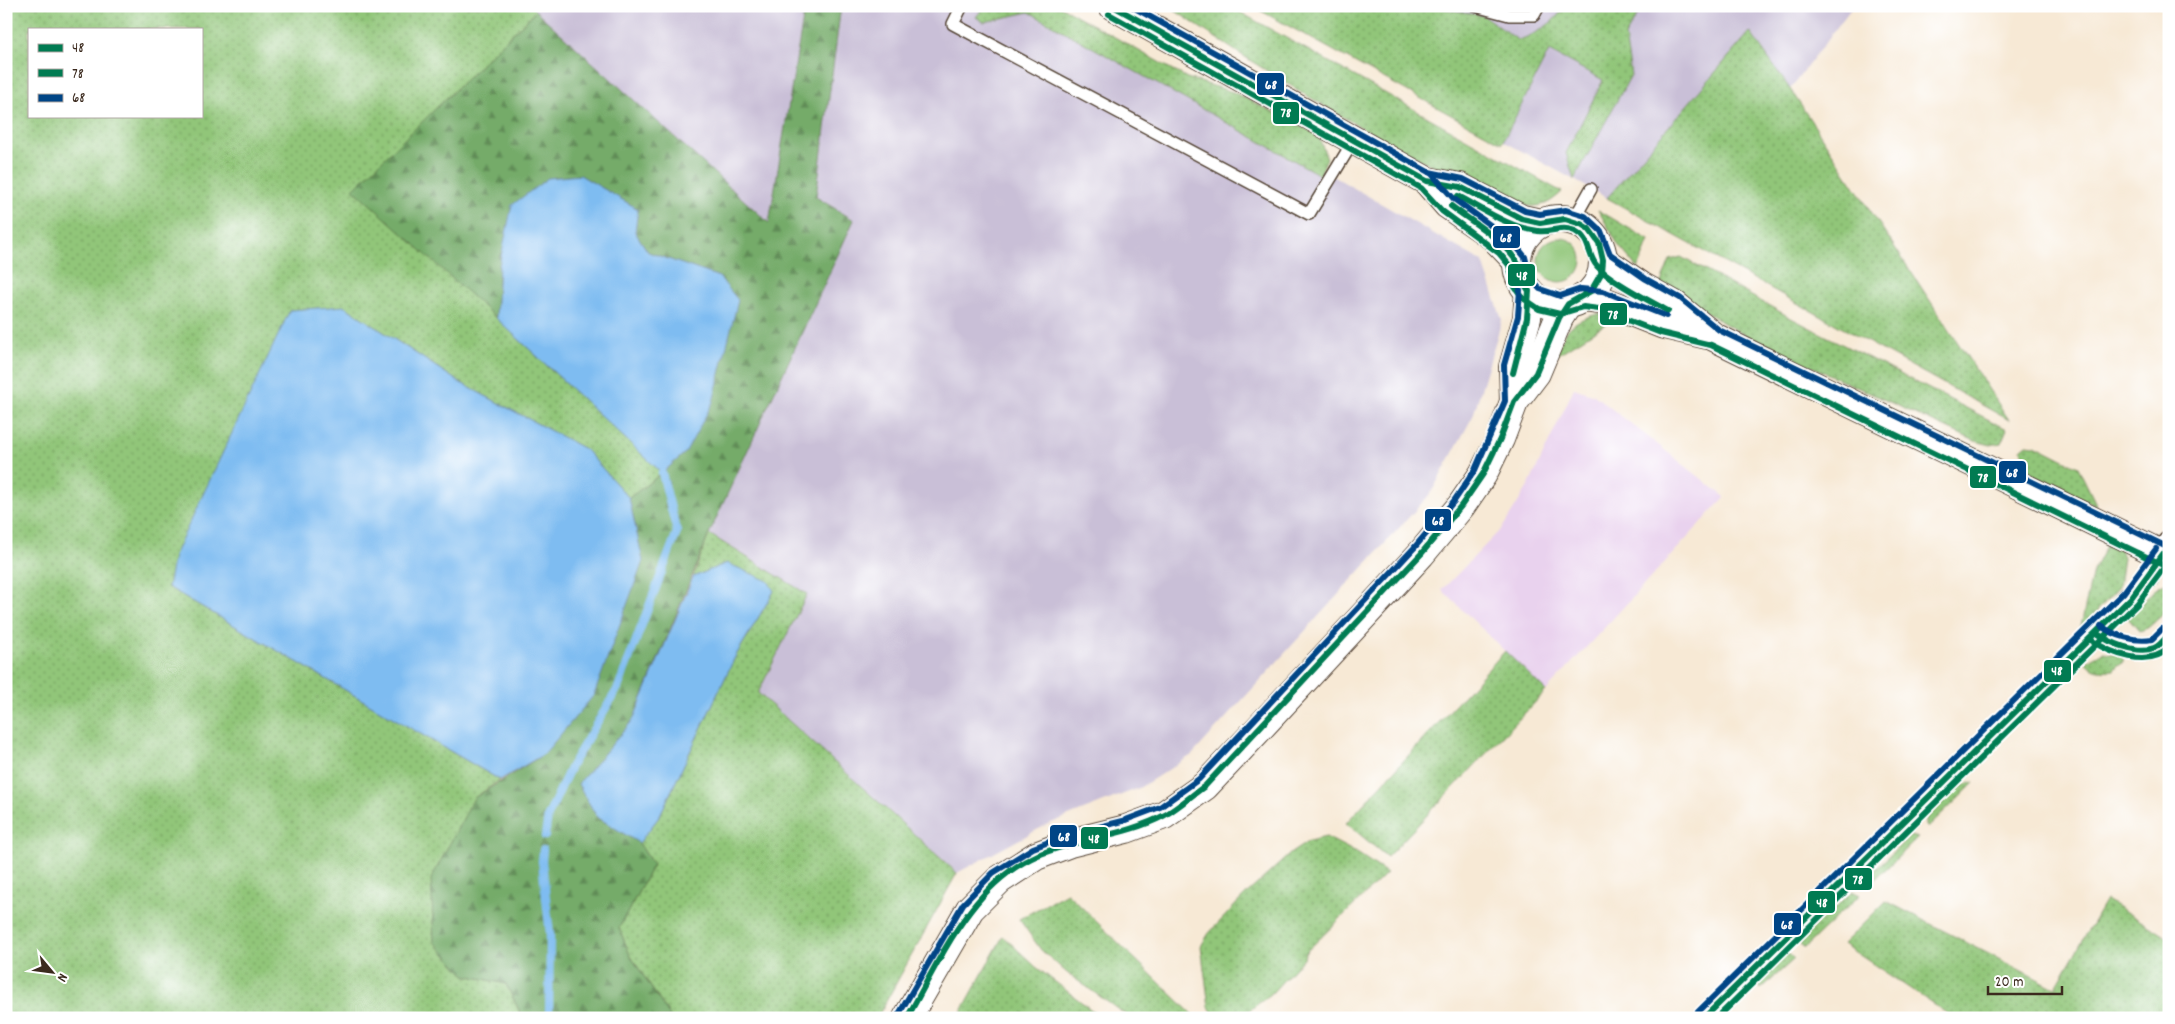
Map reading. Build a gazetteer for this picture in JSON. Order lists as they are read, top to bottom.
{
  "lines": ["transit line 48", "transit line 68", "transit line 78"],
  "legend": ["48", "78", "68"],
  "scale_bar": "20 m",
  "north": "bottom right"
}
